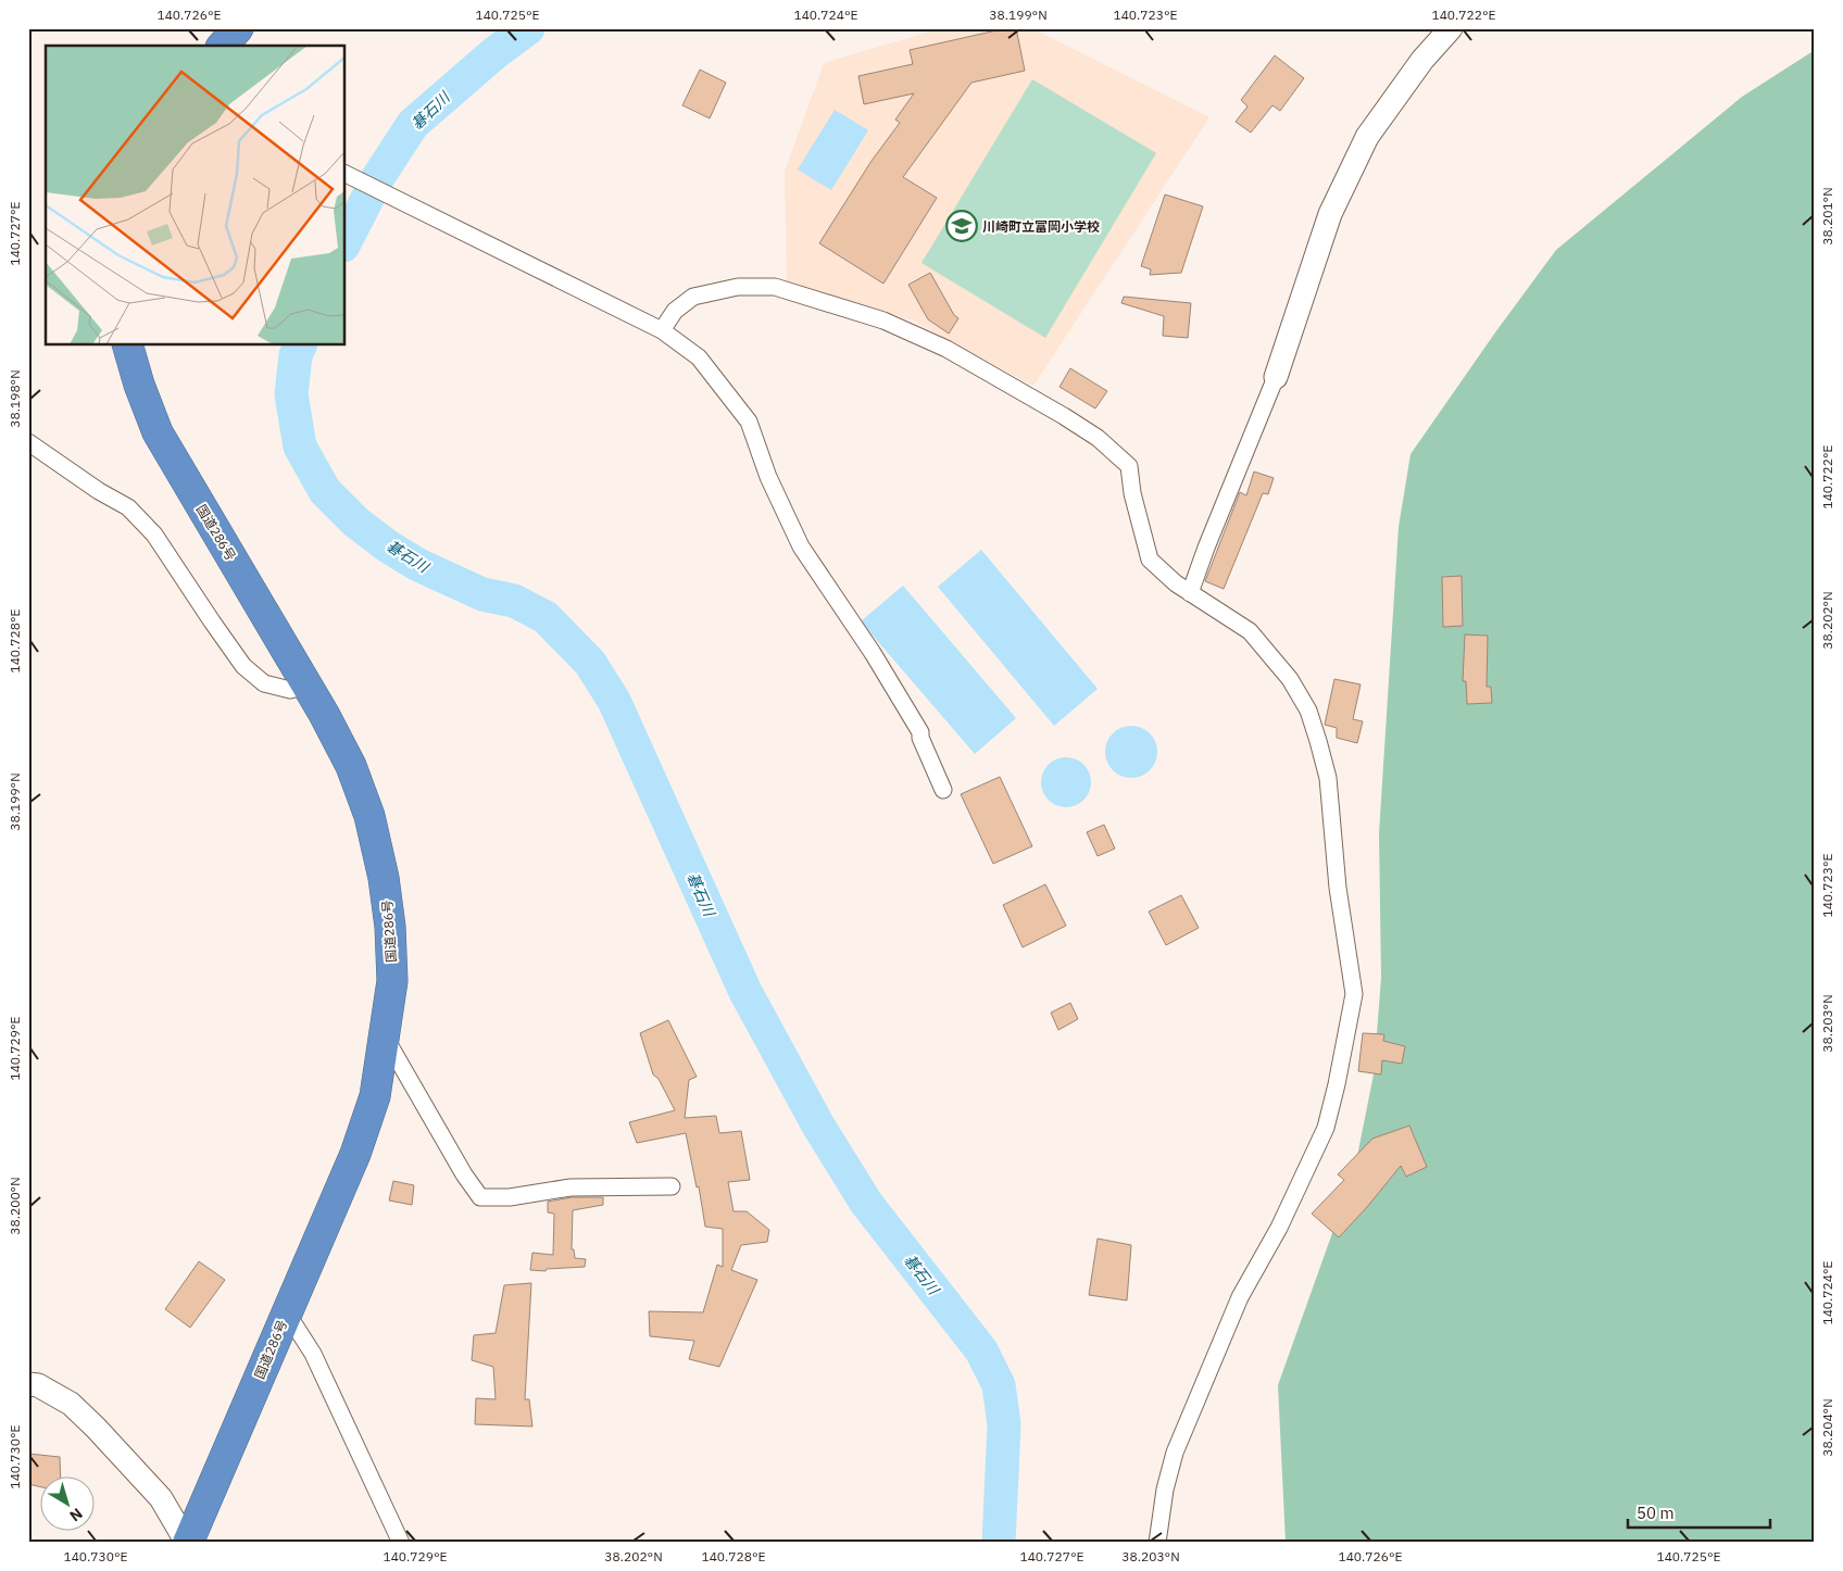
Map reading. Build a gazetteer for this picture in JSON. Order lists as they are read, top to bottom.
{
  "streets": {
    "highway": ["国道286号"]
  },
  "water": ["碁石川"],
  "places": {
    "school or university": ["川崎町立富岡小学校"]
  },
  "scale_bar": "50 m",
  "north": "bottom right",
  "coordinates": [
    "140.726°E",
    "140.725°E",
    "140.724°E",
    "38.199°N",
    "140.723°E",
    "140.722°E",
    "38.201°N",
    "140.727°E",
    "38.198°N",
    "38.202°N",
    "140.728°E",
    "38.203°N",
    "140.729°E",
    "38.200°N",
    "38.204°N",
    "140.730°E"
  ]
}
